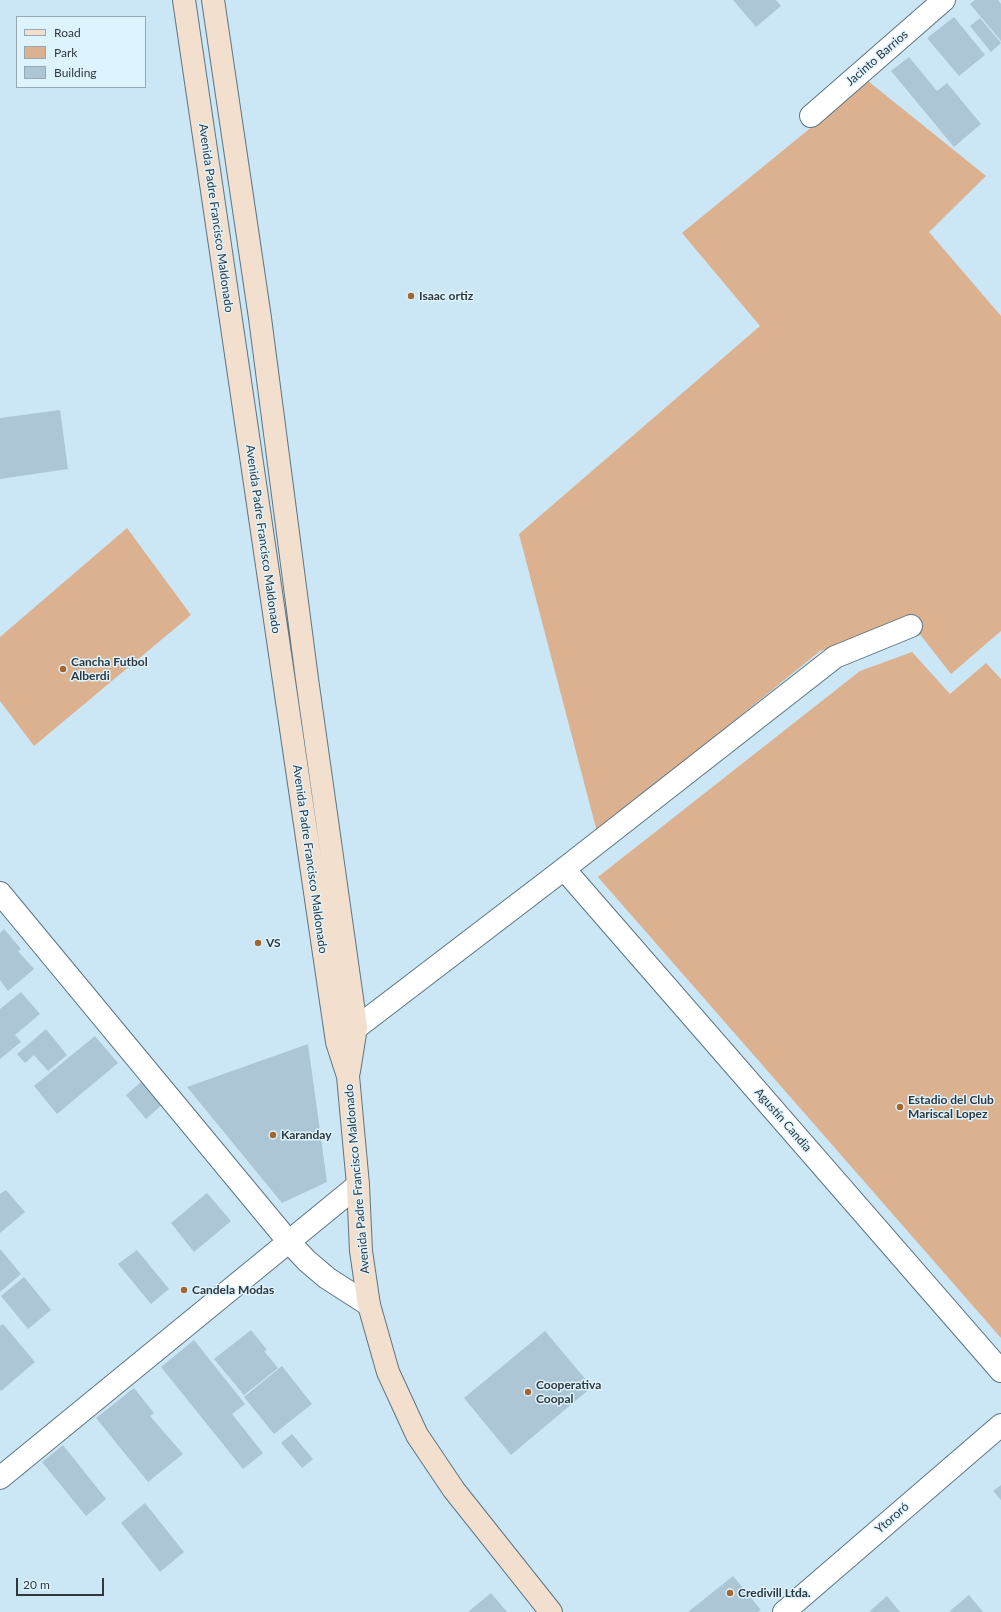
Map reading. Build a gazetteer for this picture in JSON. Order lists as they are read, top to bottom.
{
  "streets": {
    "main road": ["Avenida Padre Francisco Maldonado"],
    "street": ["Jacinto Barrios", "Agustín Candia", "Ytororó"]
  },
  "places": [
    "Isaac ortiz",
    "Cancha Futbol Alberdi",
    "VS",
    "Estadio del Club Mariscal Lopez",
    "Karanday",
    "Candela Modas",
    "Cooperativa Coopal",
    "Credivill Ltda."
  ],
  "legend": ["Road", "Park", "Building"],
  "scale_bar": "20 m"
}
